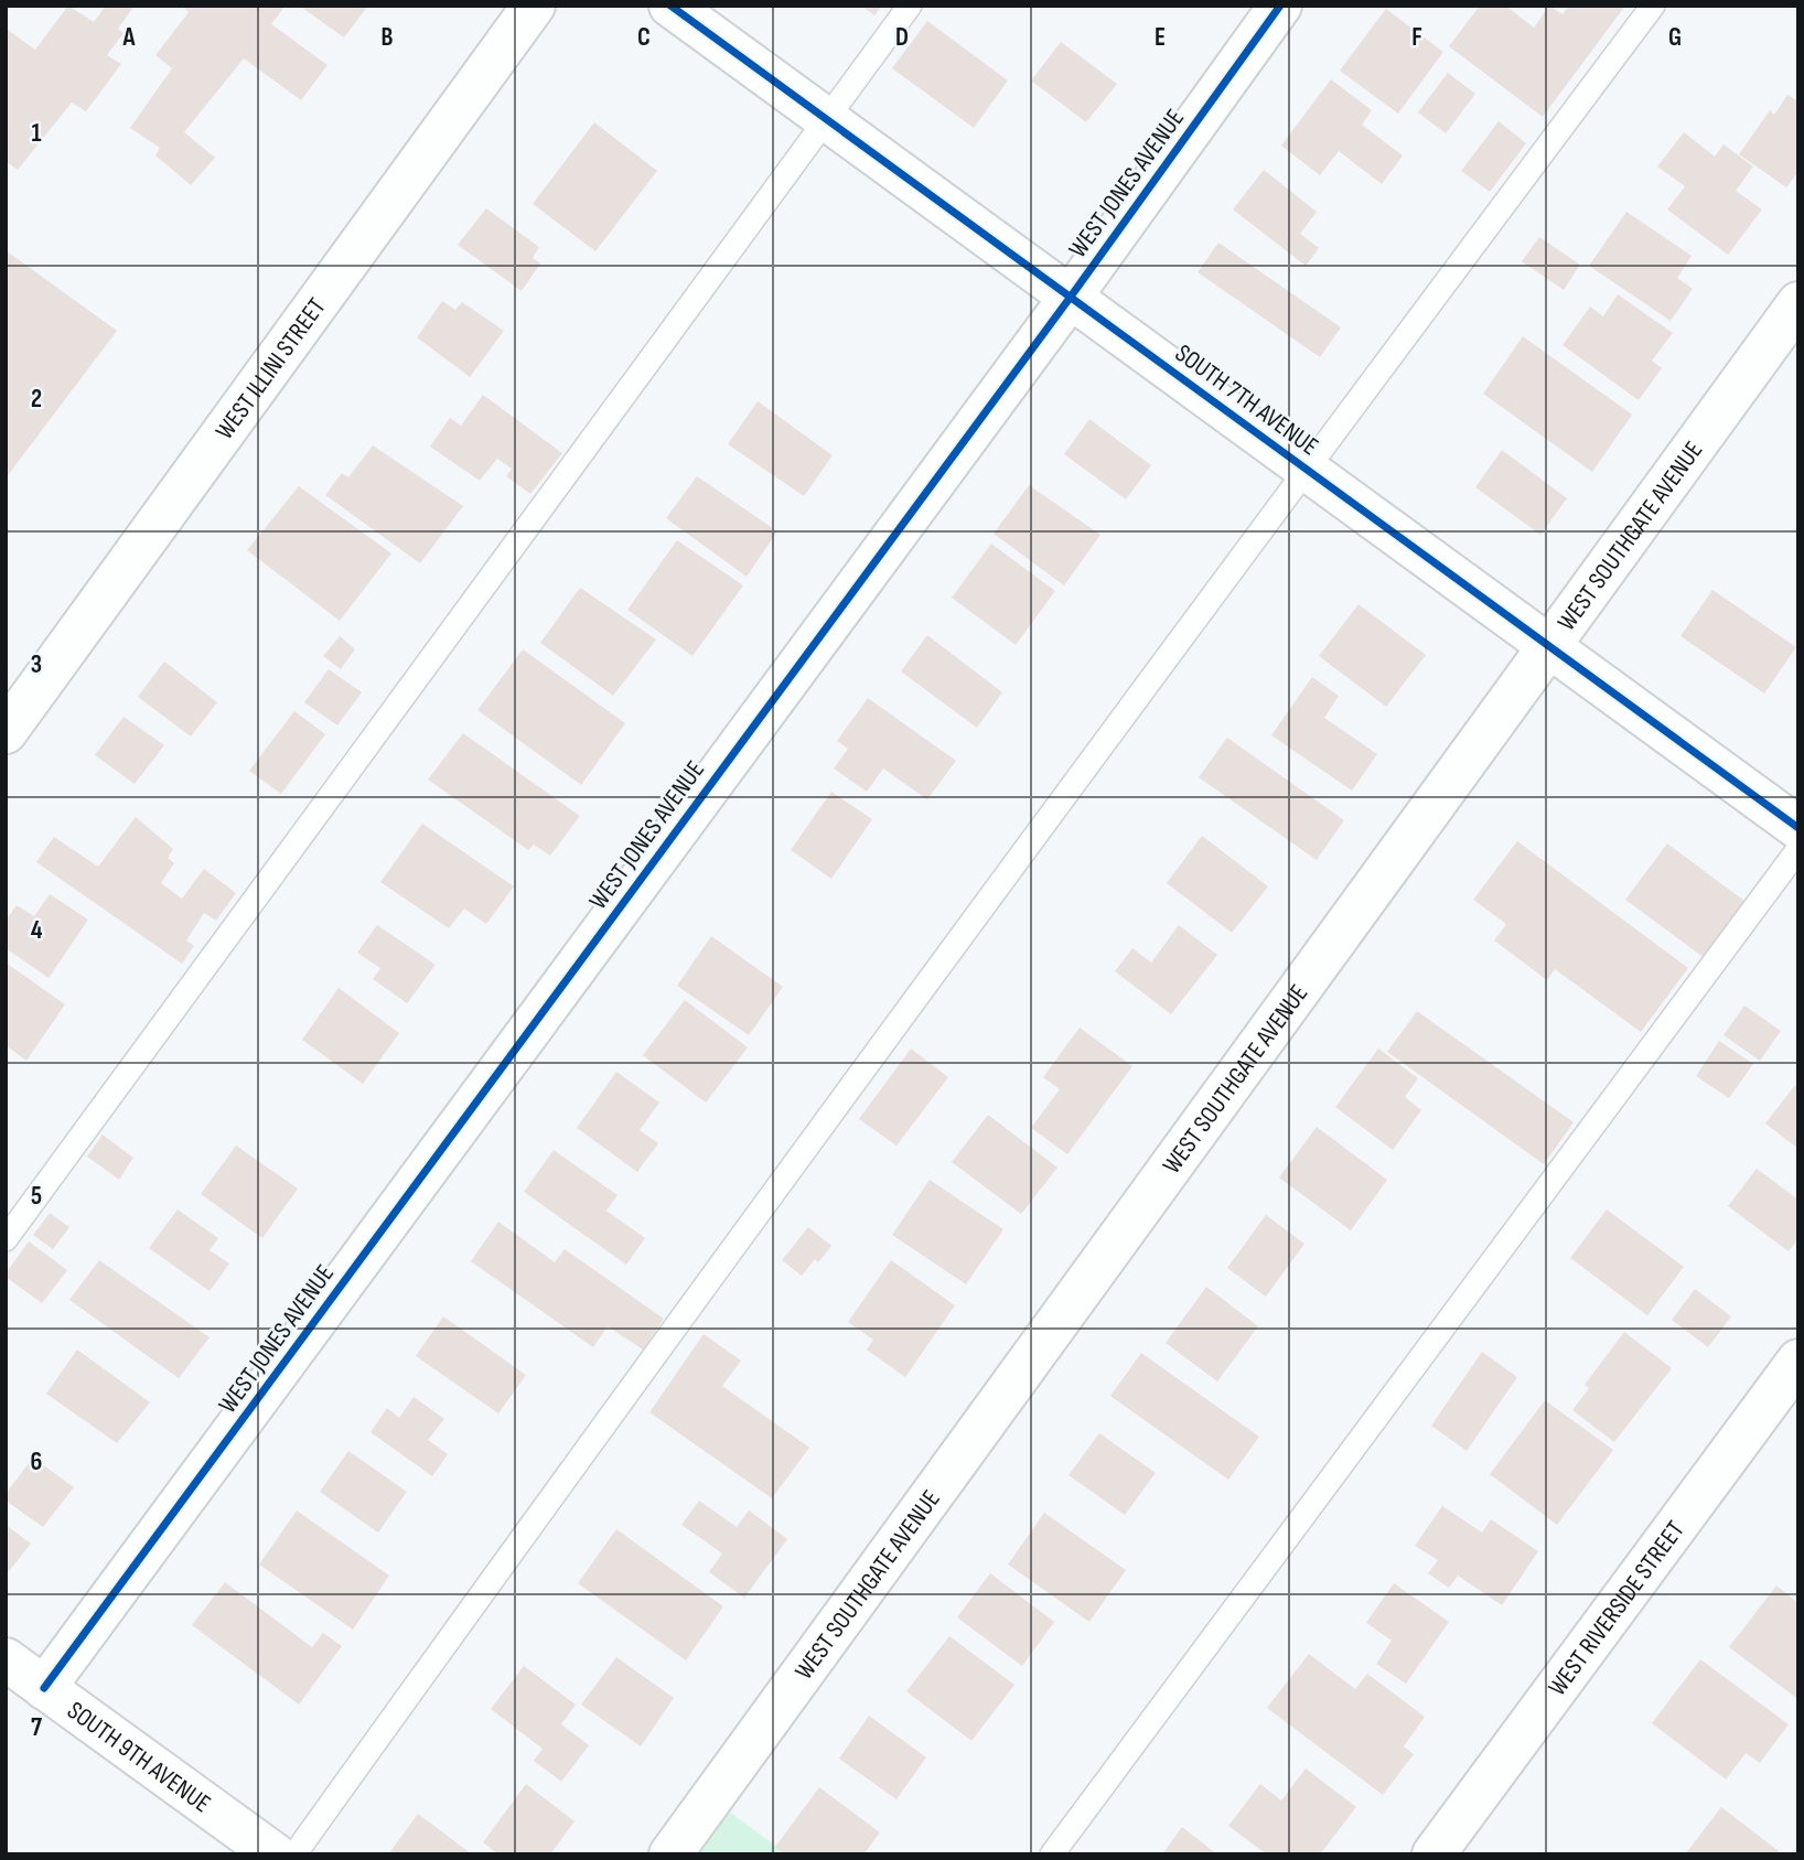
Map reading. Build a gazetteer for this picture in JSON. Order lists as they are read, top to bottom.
{
  "streets": {
    "street": [
      "WEST JONES AVENUE",
      "WEST ILLINI STREET",
      "SOUTH 7TH AVENUE",
      "WEST SOUTHGATE AVENUE",
      "WEST RIVERSIDE STREET",
      "SOUTH 9TH AVENUE"
    ]
  },
  "crossings": [
    ["WEST JONES AVENUE", "SOUTH 7TH AVENUE"],
    ["WEST JONES AVENUE", "SOUTH 9TH AVENUE"],
    ["SOUTH 7TH AVENUE", "WEST SOUTHGATE AVENUE"]
  ],
  "grid": {
    "columns": [
      "A",
      "B",
      "C",
      "D",
      "E",
      "F",
      "G"
    ],
    "rows": [
      "1",
      "2",
      "3",
      "4",
      "5",
      "6",
      "7"
    ]
  }
}
